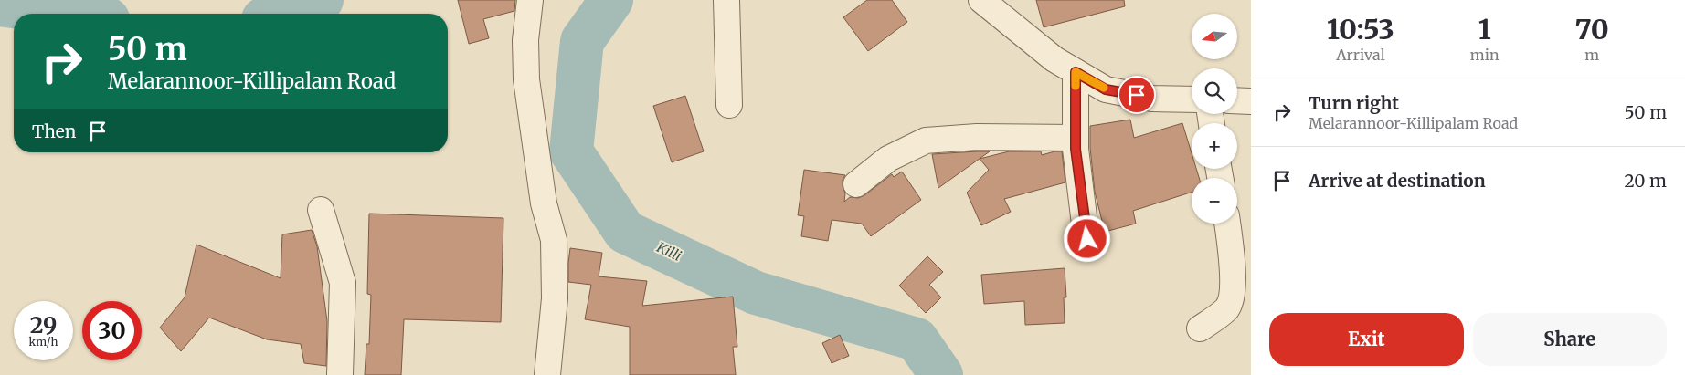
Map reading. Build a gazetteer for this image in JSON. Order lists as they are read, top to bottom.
{
  "water": ["Killi"],
  "north": "left",
  "page": {
    "eta": [
      "10:53",
      "Arrival",
      "1",
      "min",
      "70",
      "m"
    ],
    "map_buttons": ["+", "−"],
    "turn": ["50 m", "Melarannoor-Killipalam Road"],
    "list": [
      {
        "name": "Turn right",
        "note": "Melarannoor-Killipalam Road",
        "value": "50 m"
      },
      {
        "name": "Arrive at destination",
        "value": "20 m"
      }
    ],
    "then": "Then",
    "speed": "29 km/h",
    "limit": "30",
    "buttons": ["Exit", "Share"]
  }
}
